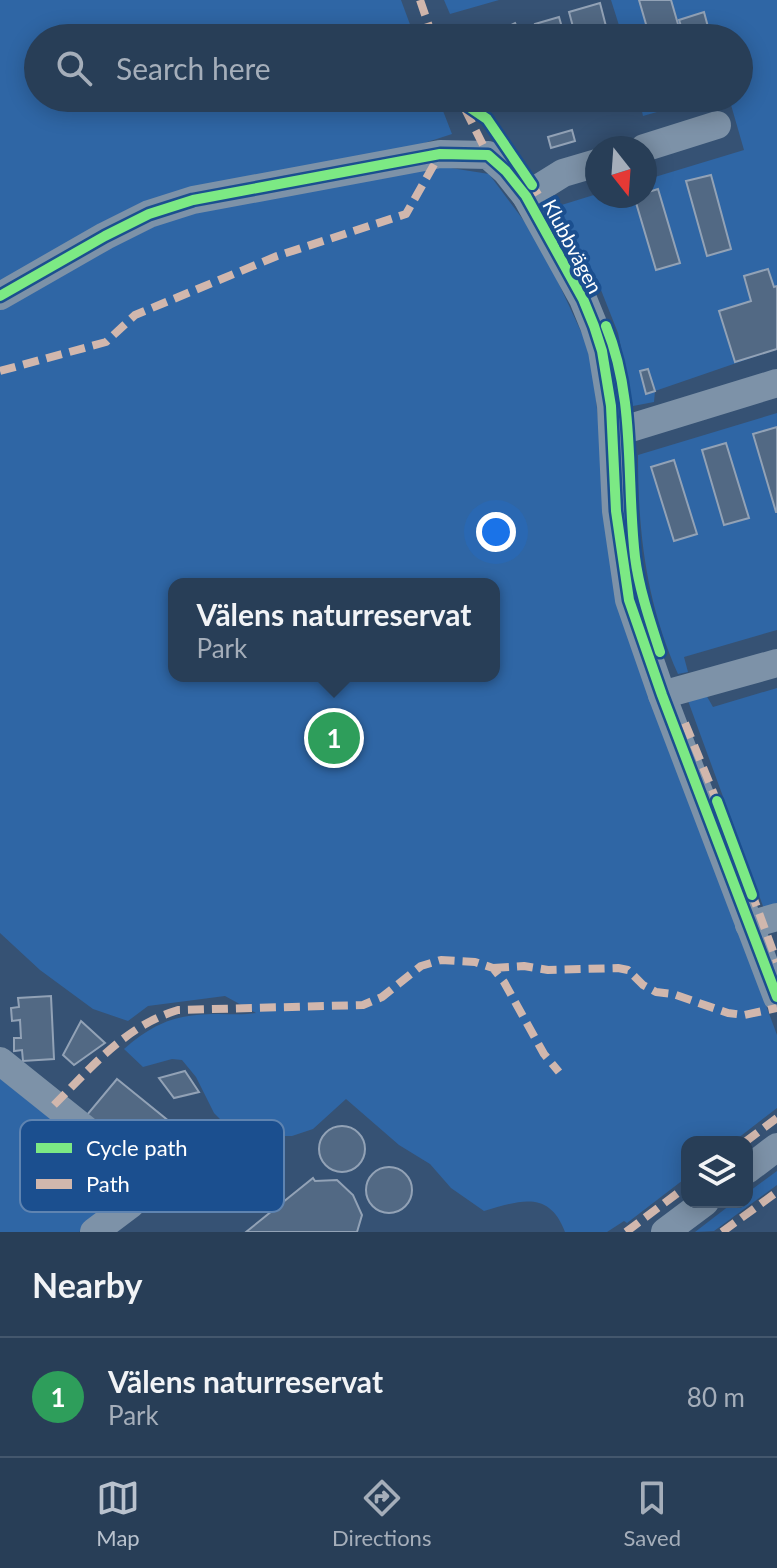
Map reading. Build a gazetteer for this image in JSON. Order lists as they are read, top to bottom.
{
  "streets": {
    "street": ["Klubbvägen"]
  },
  "legend": ["Cycle path", "Path"],
  "north": "bottom",
  "page": {
    "search": "Search here",
    "popup": ["Välens naturreservat", "Park"],
    "pins": "1",
    "heading": "Nearby",
    "list": [
      {
        "mark": "1",
        "name": "Välens naturreservat",
        "note": "Park",
        "value": "80 m"
      }
    ],
    "nav": ["Map", "Directions", "Saved"]
  }
}
